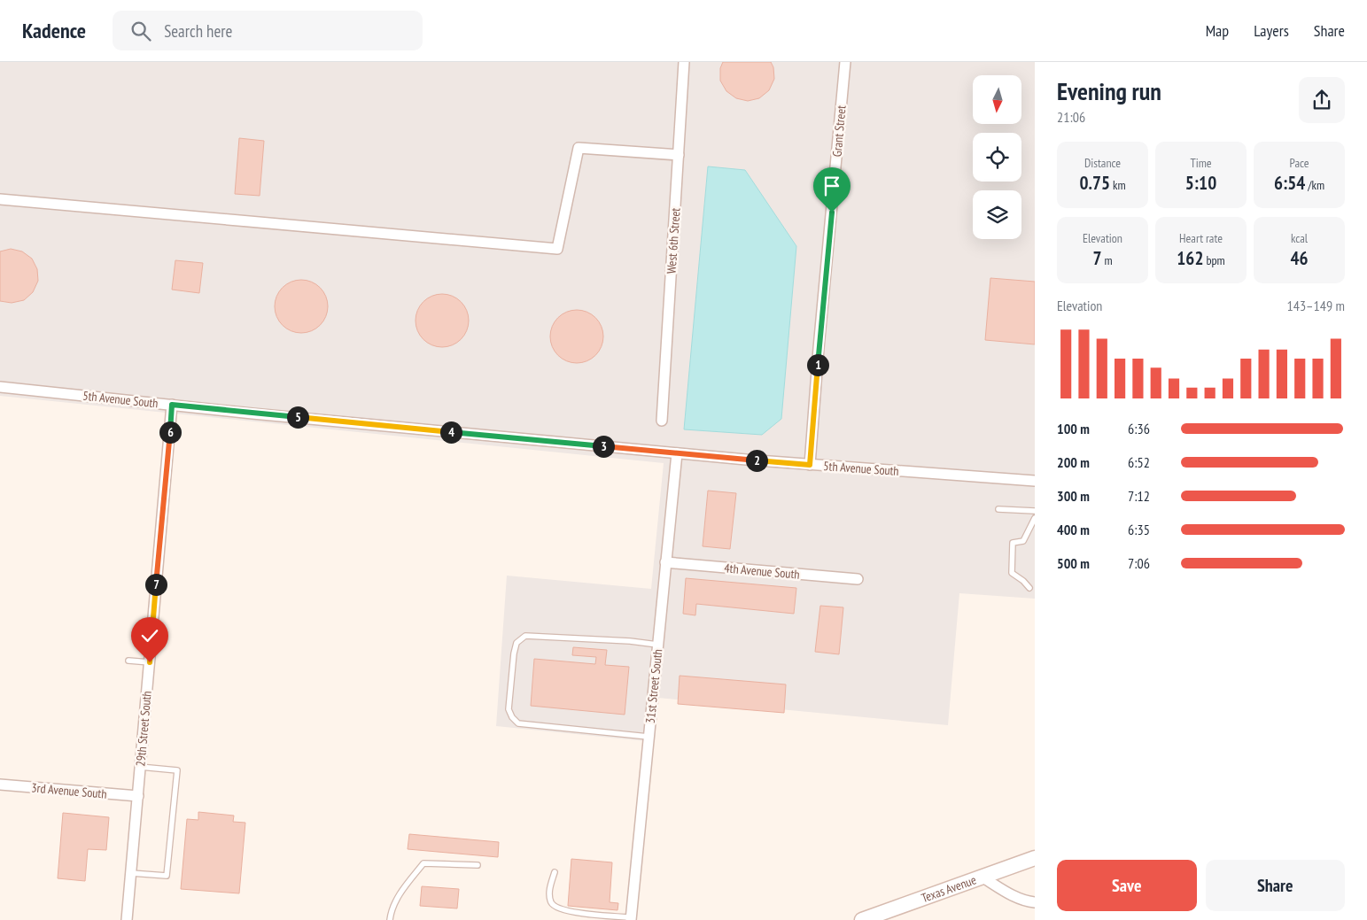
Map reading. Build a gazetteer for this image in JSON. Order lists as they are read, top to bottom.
{
  "streets": {
    "main road": ["Texas Avenue"],
    "street": [
      "Grant Street",
      "West 6th Street",
      "5th Avenue South",
      "4th Avenue South",
      "31st Street South",
      "29th Street South",
      "3rd Avenue South"
    ]
  },
  "crossings": [
    ["Grant Street", "5th Avenue South"],
    ["5th Avenue South", "31st Street South"],
    ["5th Avenue South", "29th Street South"],
    ["4th Avenue South", "31st Street South"],
    ["29th Street South", "3rd Avenue South"]
  ],
  "north": "bottom",
  "page": {
    "header": "Kadence",
    "search": "Search here",
    "nav": ["Map", "Layers", "Share"],
    "heading": ["Evening run", "21:06"],
    "stats": [
      ["Distance", "0.75 km"],
      ["Time", "5:10"],
      ["Pace", "6:54 /km"],
      ["Elevation", "7 m"],
      ["Heart rate", "162 bpm"],
      ["kcal", "46"]
    ],
    "chart": ["Elevation", "143–149 m"],
    "pins": [
      "1",
      "5",
      "4",
      "6",
      "3",
      "2",
      "7"
    ],
    "list": [
      {
        "name": "100 m",
        "note": "6:36"
      },
      {
        "name": "200 m",
        "note": "6:52"
      },
      {
        "name": "300 m",
        "note": "7:12"
      },
      {
        "name": "400 m",
        "note": "6:35"
      },
      {
        "name": "500 m",
        "note": "7:06"
      }
    ],
    "buttons": ["Save", "Share"]
  }
}
